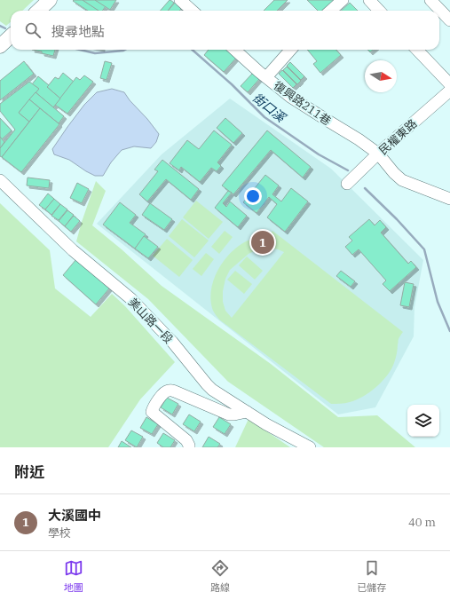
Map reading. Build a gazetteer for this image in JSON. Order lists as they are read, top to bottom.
{
  "streets": {
    "street": ["復興路211巷", "民權東路", "美山路一段"]
  },
  "crossings": [
    ["復興路211巷", "民權東路"]
  ],
  "water": ["街口溪"],
  "north": "right",
  "page": {
    "search": "搜尋地點",
    "pins": "1",
    "heading": "附近",
    "list": [
      {
        "mark": "1",
        "name": "大溪國中",
        "note": "學校",
        "value": "40 m"
      }
    ],
    "nav": ["地圖", "路線", "已儲存"]
  }
}
